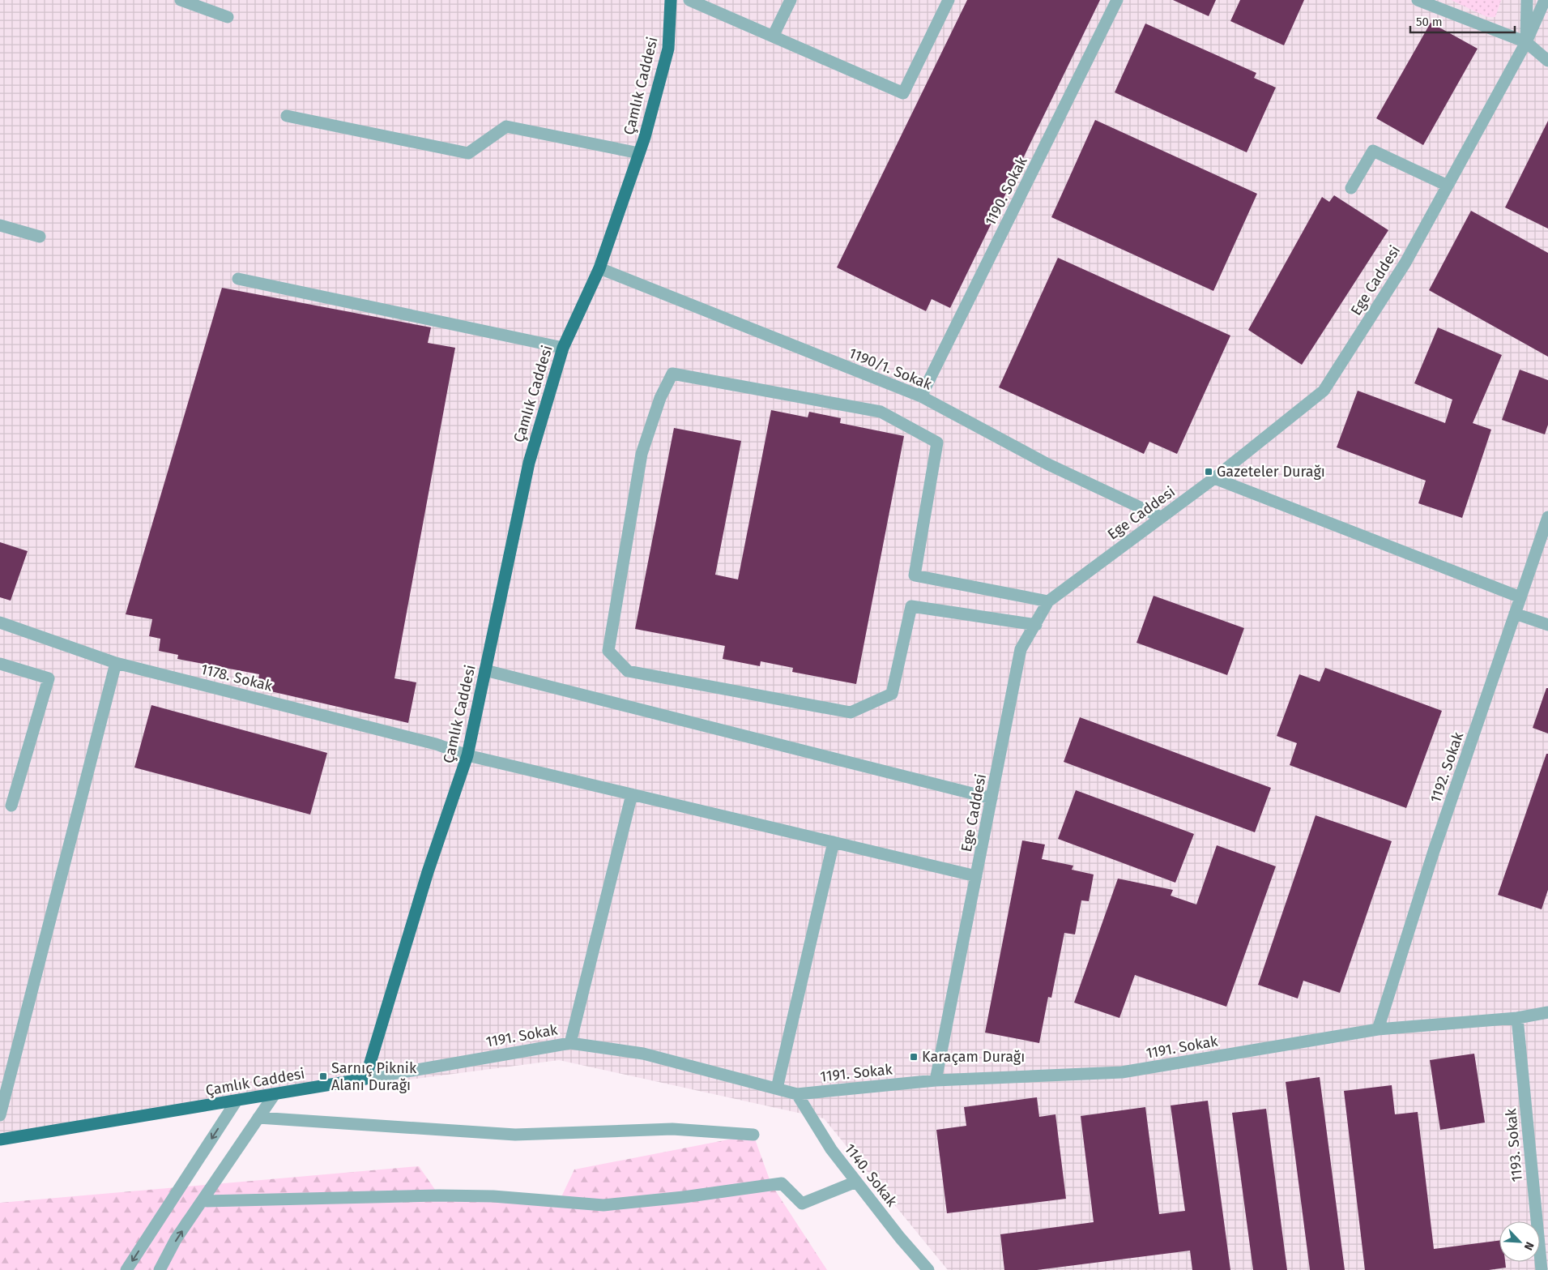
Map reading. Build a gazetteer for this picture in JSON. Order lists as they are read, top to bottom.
{
  "streets": {
    "main road": ["Çamlık Caddesi"],
    "street": [
      "1190. Sokak",
      "Ege Caddesi",
      "1190/1. Sokak",
      "1178. Sokak",
      "1192. Sokak",
      "1191. Sokak",
      "1193. Sokak",
      "1140. Sokak"
    ]
  },
  "crossings": [
    ["Çamlık Caddesi", "1190/1. Sokak"],
    ["Çamlık Caddesi", "1178. Sokak"],
    ["Çamlık Caddesi", "1191. Sokak"],
    ["1190. Sokak", "1190/1. Sokak"],
    ["Ege Caddesi", "1190/1. Sokak"],
    ["Ege Caddesi", "1178. Sokak"],
    ["Ege Caddesi", "1191. Sokak"],
    ["1192. Sokak", "1191. Sokak"],
    ["1191. Sokak", "1193. Sokak"],
    ["1191. Sokak", "1140. Sokak"]
  ],
  "places": {
    "transit": ["Gazeteler Durağı", "Karaçam Durağı", "Sarnıç Piknik Alanı Durağı"]
  },
  "scale_bar": "50 m",
  "north": "bottom right"
}
